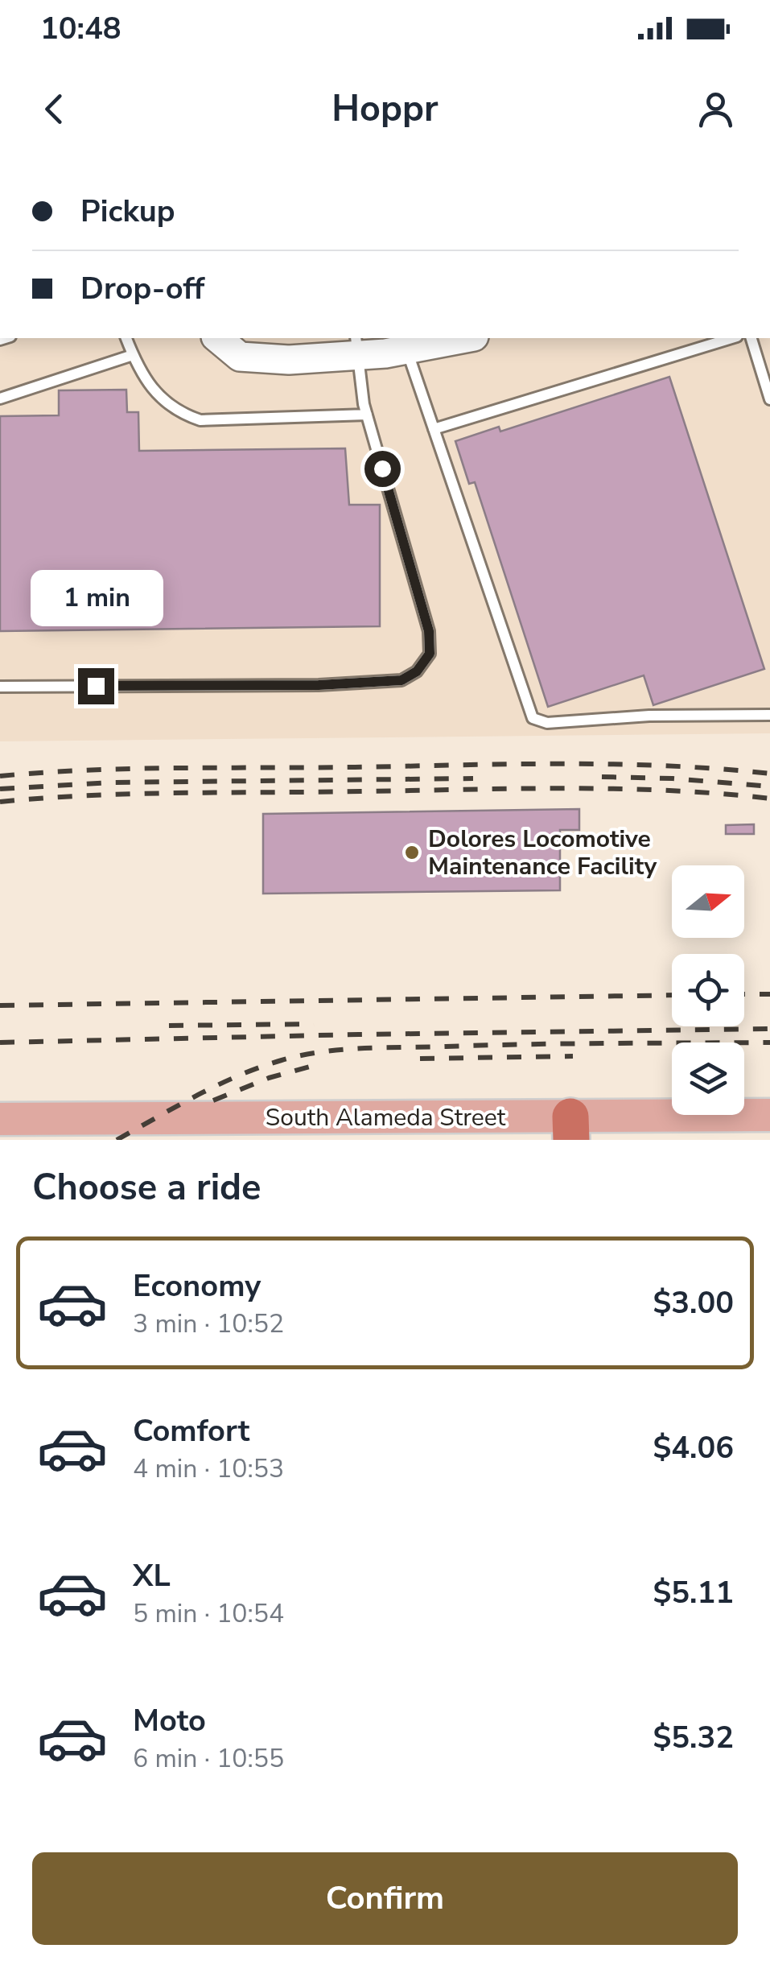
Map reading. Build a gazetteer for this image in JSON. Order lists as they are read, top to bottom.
{
  "streets": {
    "main road": ["South Alameda Street"]
  },
  "places": ["Dolores Locomotive Maintenance Facility"],
  "north": "right",
  "page": {
    "status": "10:48",
    "header": "Hoppr",
    "banner": ["Pickup", "Drop-off"],
    "bubble": "1 min",
    "heading": "Choose a ride",
    "list": [
      {
        "name": "Economy",
        "note": "3 min · 10:52",
        "value": "$3.00"
      },
      {
        "name": "Comfort",
        "note": "4 min · 10:53",
        "value": "$4.06"
      },
      {
        "name": "XL",
        "note": "5 min · 10:54",
        "value": "$5.11"
      },
      {
        "name": "Moto",
        "note": "6 min · 10:55",
        "value": "$5.32"
      }
    ],
    "buttons": "Confirm"
  }
}
